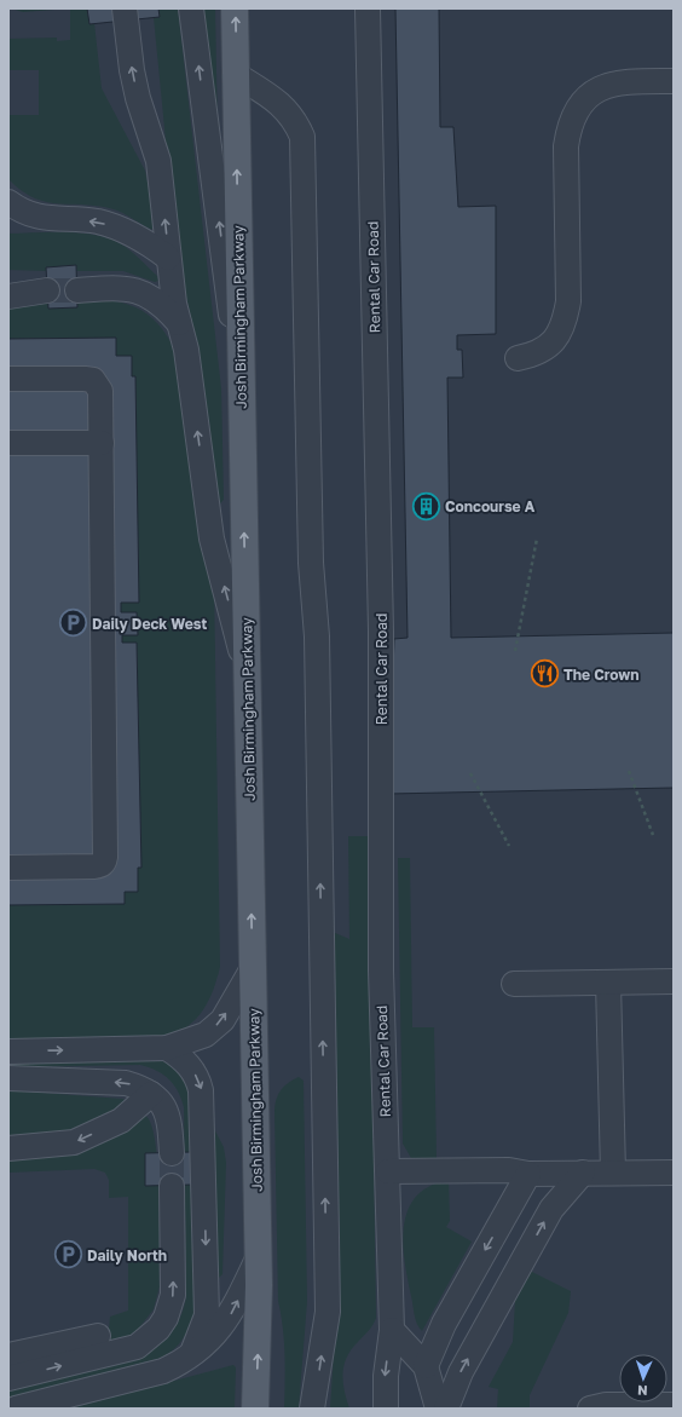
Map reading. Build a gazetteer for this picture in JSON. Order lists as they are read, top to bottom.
{
  "streets": {
    "main road": ["Josh Birmingham Parkway"],
    "lane": ["Rental Car Road"]
  },
  "one_way": ["Josh Birmingham Parkway"],
  "places": {
    "building": ["Concourse A"],
    "parking": ["Daily Deck West", "Daily North"],
    "restaurant": ["The Crown"]
  },
  "north": "bottom"
}
